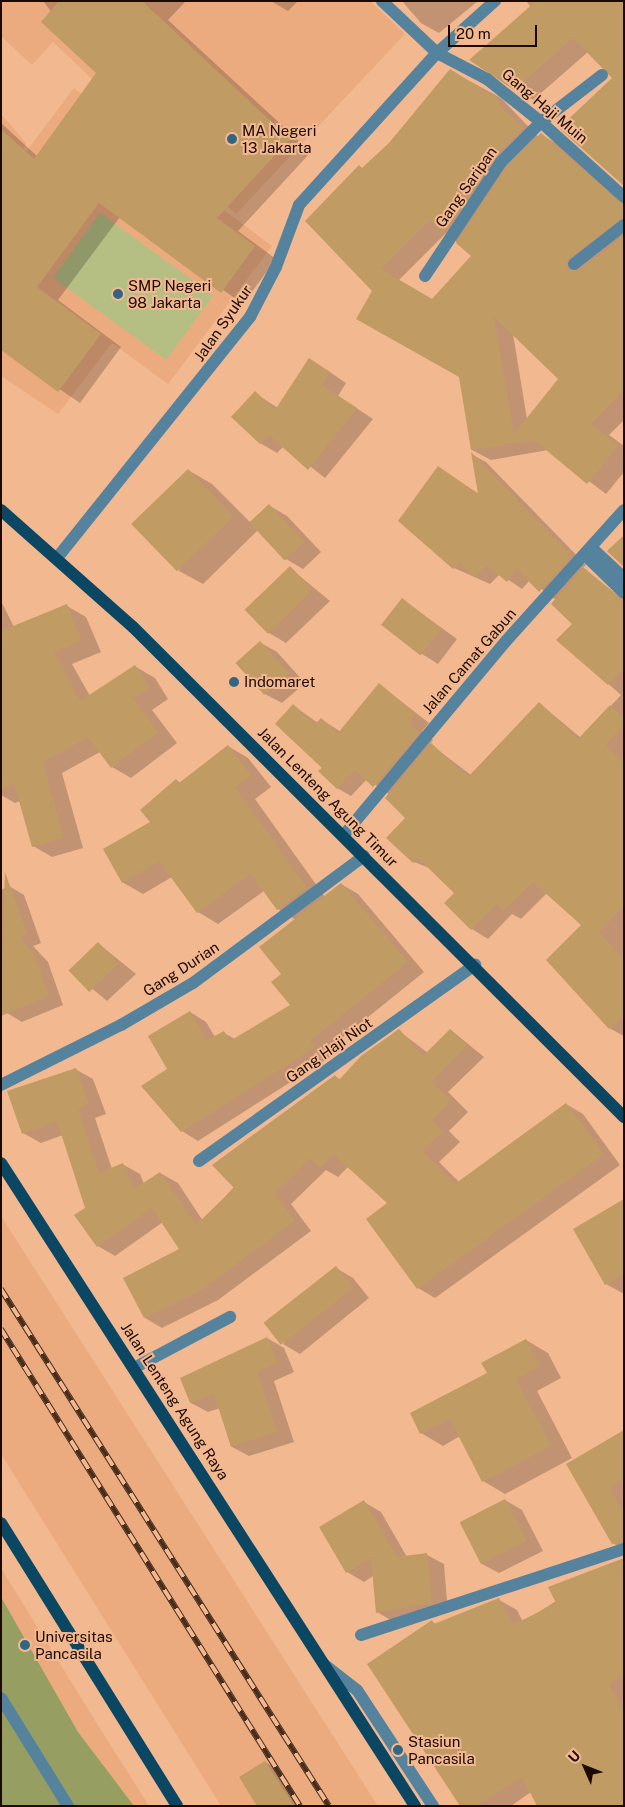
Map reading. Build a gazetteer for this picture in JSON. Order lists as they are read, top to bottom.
{
  "streets": {
    "main road": ["Jalan Lenteng Agung Timur", "Jalan Lenteng Agung Raya"],
    "street": [
      "Gang Haji Muin",
      "Gang Saripan",
      "Jalan Syukur",
      "Jalan Camat Gabun",
      "Gang Durian",
      "Gang Haji Niot"
    ]
  },
  "crossings": [
    ["Gang Haji Muin", "Gang Saripan"],
    ["Gang Haji Muin", "Jalan Syukur"],
    ["Jalan Syukur", "Jalan Lenteng Agung Timur"],
    ["Jalan Camat Gabun", "Jalan Lenteng Agung Timur"],
    ["Jalan Lenteng Agung Timur", "Gang Durian"],
    ["Jalan Lenteng Agung Timur", "Gang Haji Niot"]
  ],
  "places": [
    "MA Negeri 13 Jakarta",
    "SMP Negeri 98 Jakarta",
    "Indomaret",
    "Universitas Pancasila",
    "Stasiun Pancasila"
  ],
  "scale_bar": "20 m",
  "north": "top left"
}
